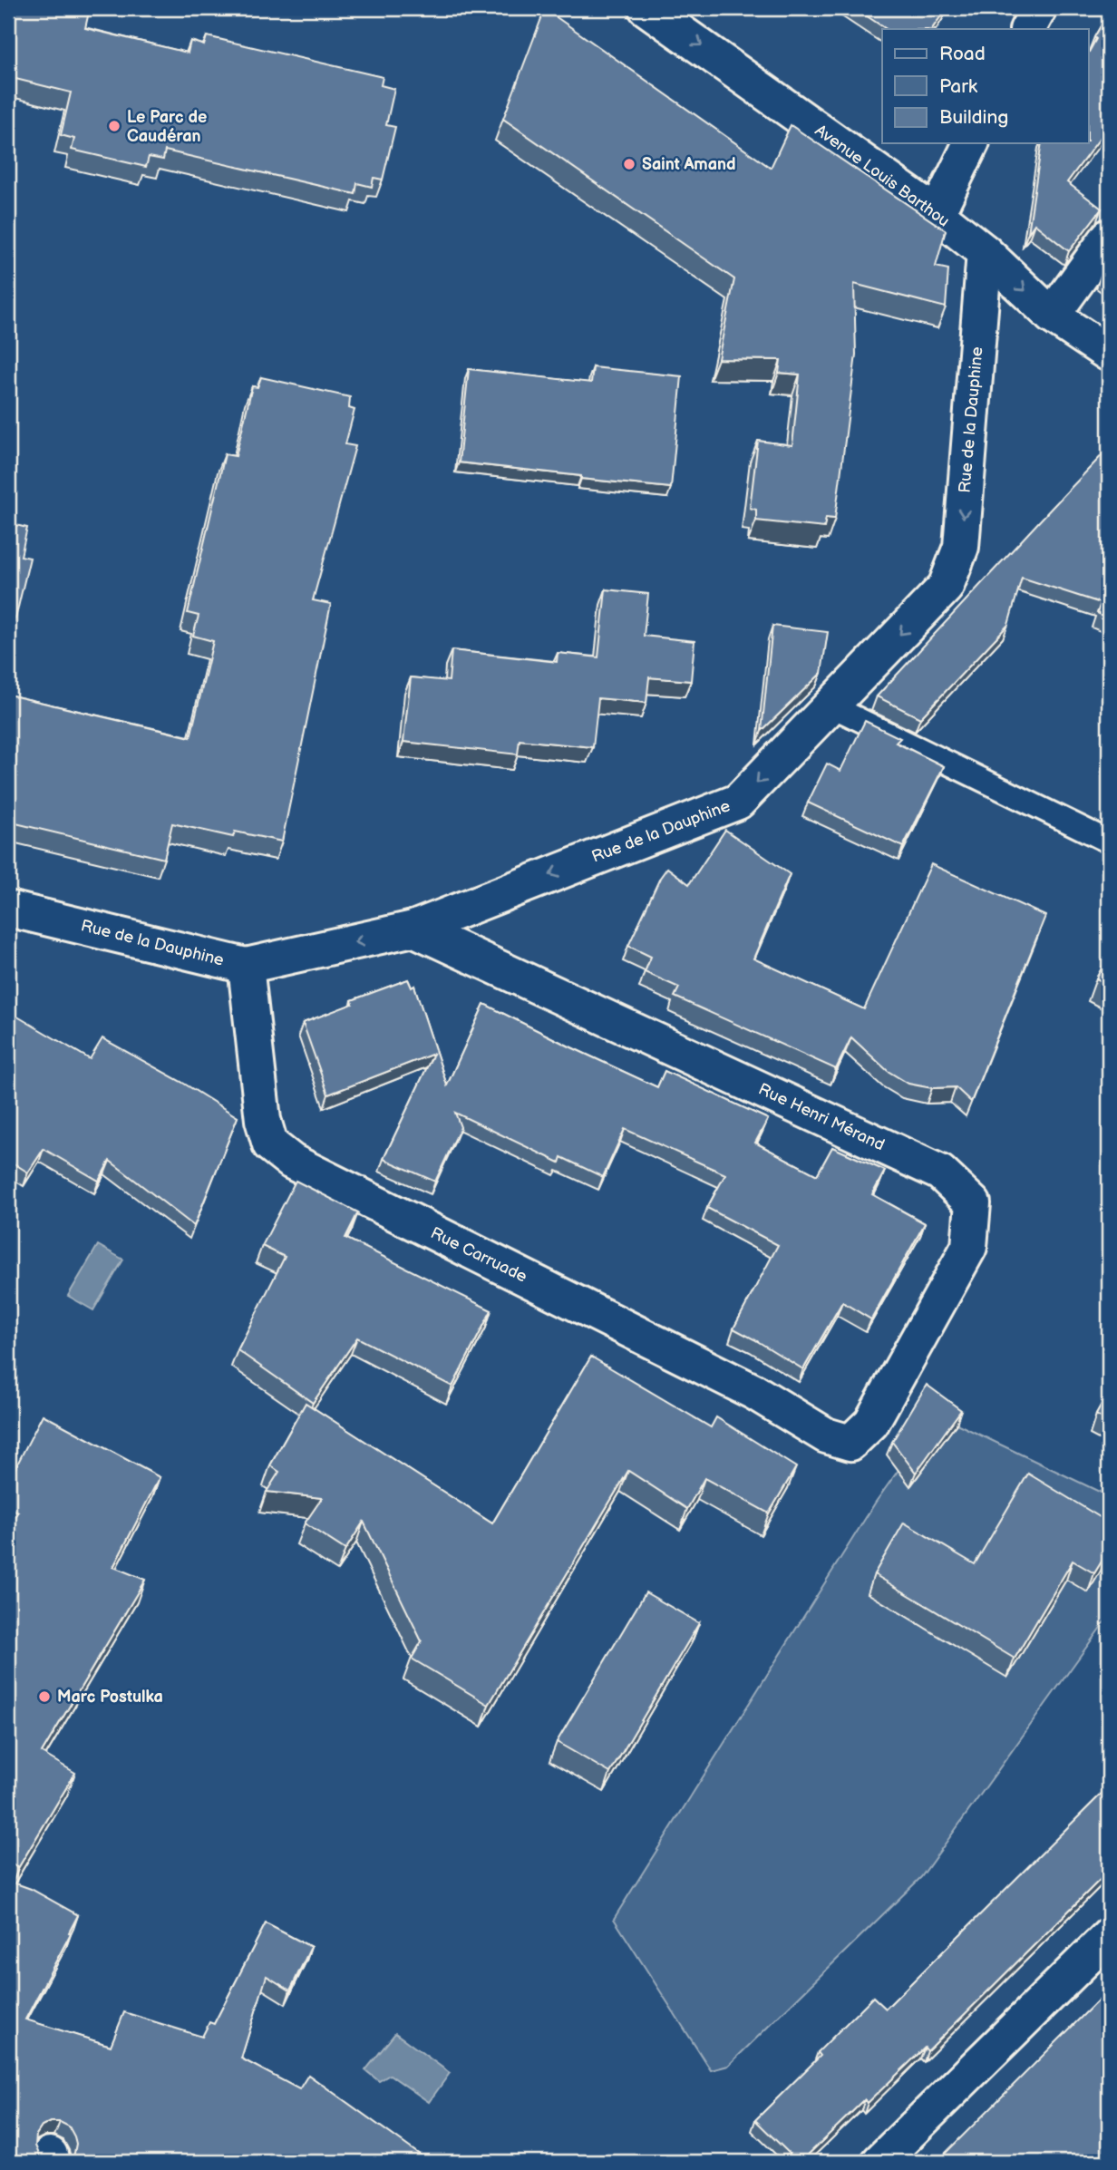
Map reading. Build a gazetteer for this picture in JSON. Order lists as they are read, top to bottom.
{
  "streets": {
    "street": [
      "Avenue Louis Barthou",
      "Rue de la Dauphine",
      "Rue Henri Mérand",
      "Rue Carruade"
    ]
  },
  "crossings": [
    ["Avenue Louis Barthou", "Rue de la Dauphine"],
    ["Rue de la Dauphine", "Rue Henri Mérand"],
    ["Rue de la Dauphine", "Rue Carruade"],
    ["Rue Henri Mérand", "Rue Carruade"]
  ],
  "one_way": ["Avenue Louis Barthou", "Rue de la Dauphine"],
  "places": ["Le Parc de Caudéran", "Saint Amand", "Marc Postulka"],
  "legend": ["Road", "Park", "Building"]
}
